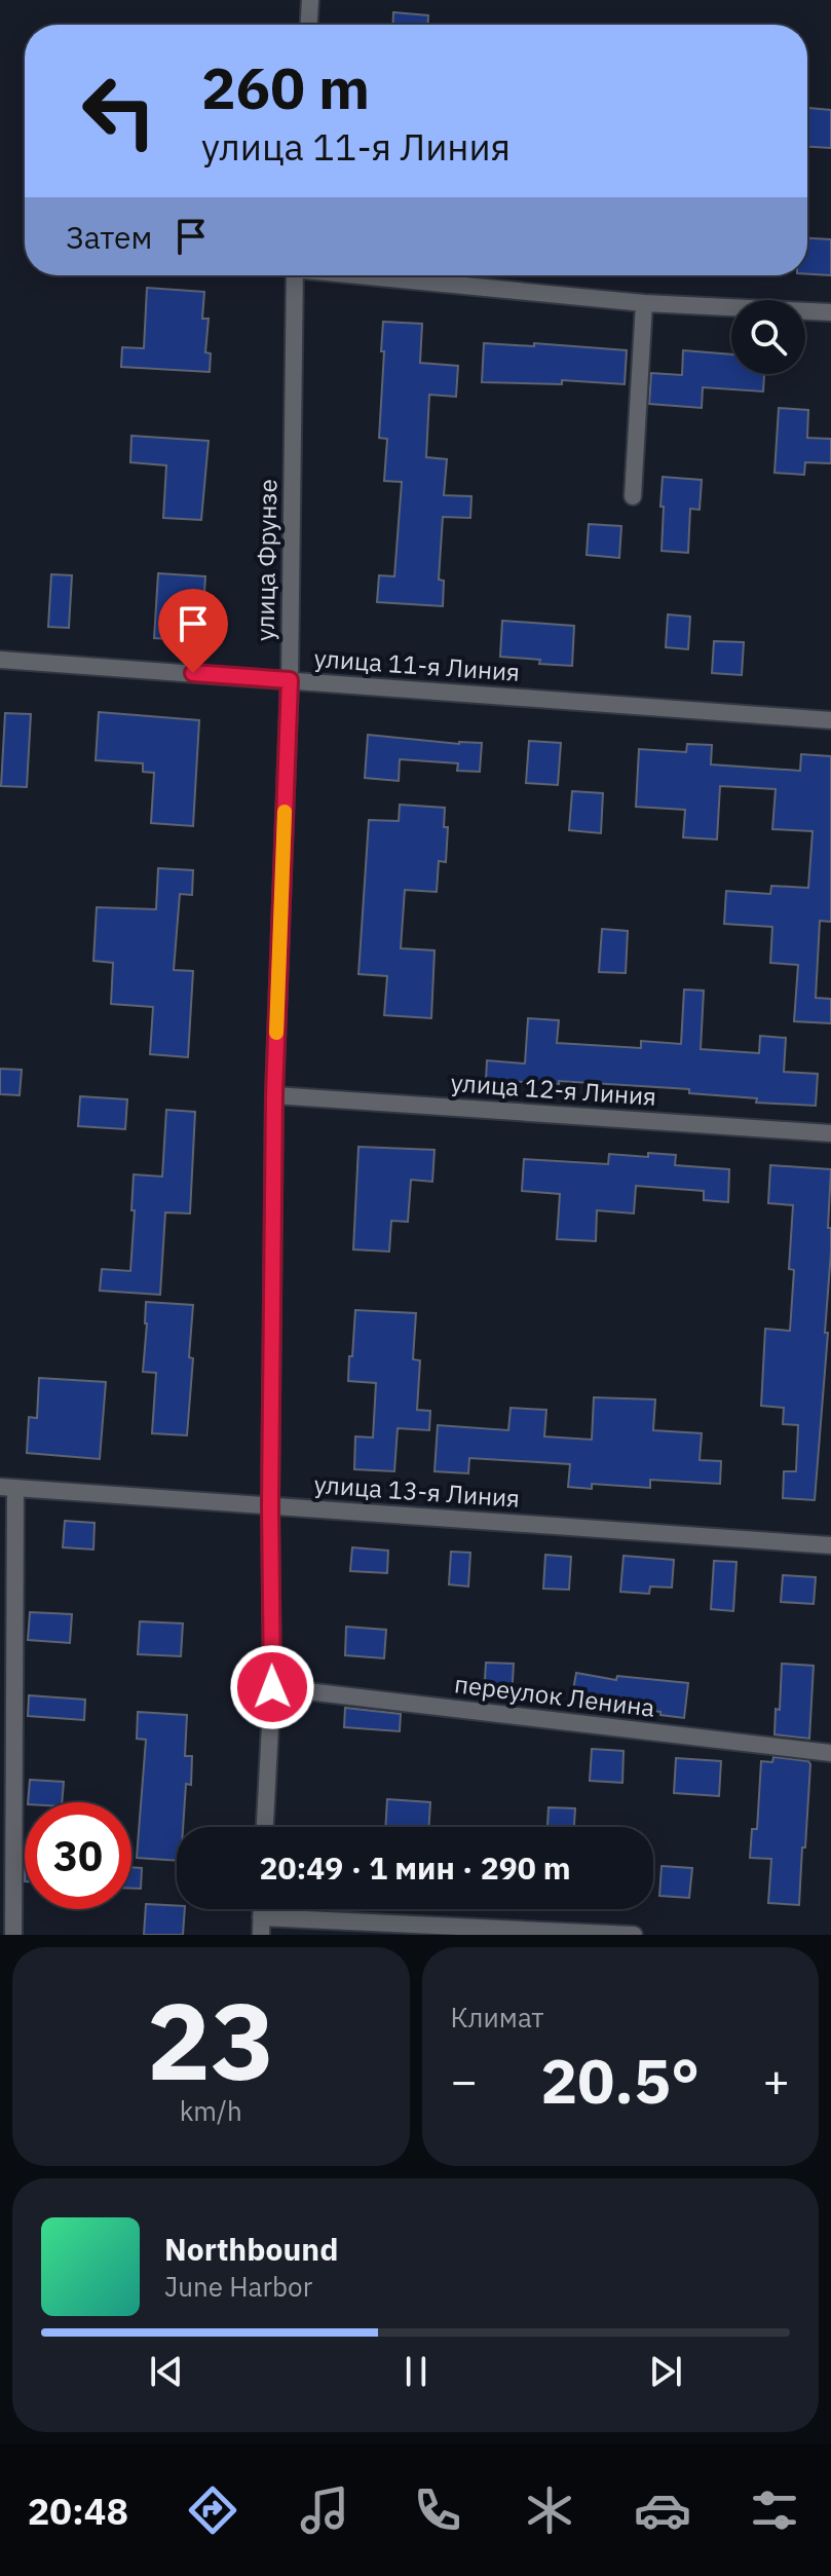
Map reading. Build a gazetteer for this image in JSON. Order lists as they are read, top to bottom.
{
  "streets": {
    "street": [
      "улица Фрунзе",
      "улица 11-я Линия",
      "улица 12-я Линия",
      "улица 13-я Линия",
      "переулок Ленина"
    ]
  },
  "crossings": [
    ["улица Фрунзе", "улица 11-я Линия"],
    ["улица Фрунзе", "улица 12-я Линия"],
    ["улица Фрунзе", "улица 13-я Линия"],
    ["улица Фрунзе", "переулок Ленина"]
  ],
  "page": {
    "turn": ["260 m", "улица 11-я Линия"],
    "then": "Затем",
    "limit": "30",
    "trip": "20:49 · 1 мин · 290 m",
    "tile": [
      ["23", "km/h"],
      "Климат"
    ],
    "heat": ["−", "20.5°", "+"],
    "song": ["Northbound", "June Harbor"],
    "tabs": "20:48"
  }
}
